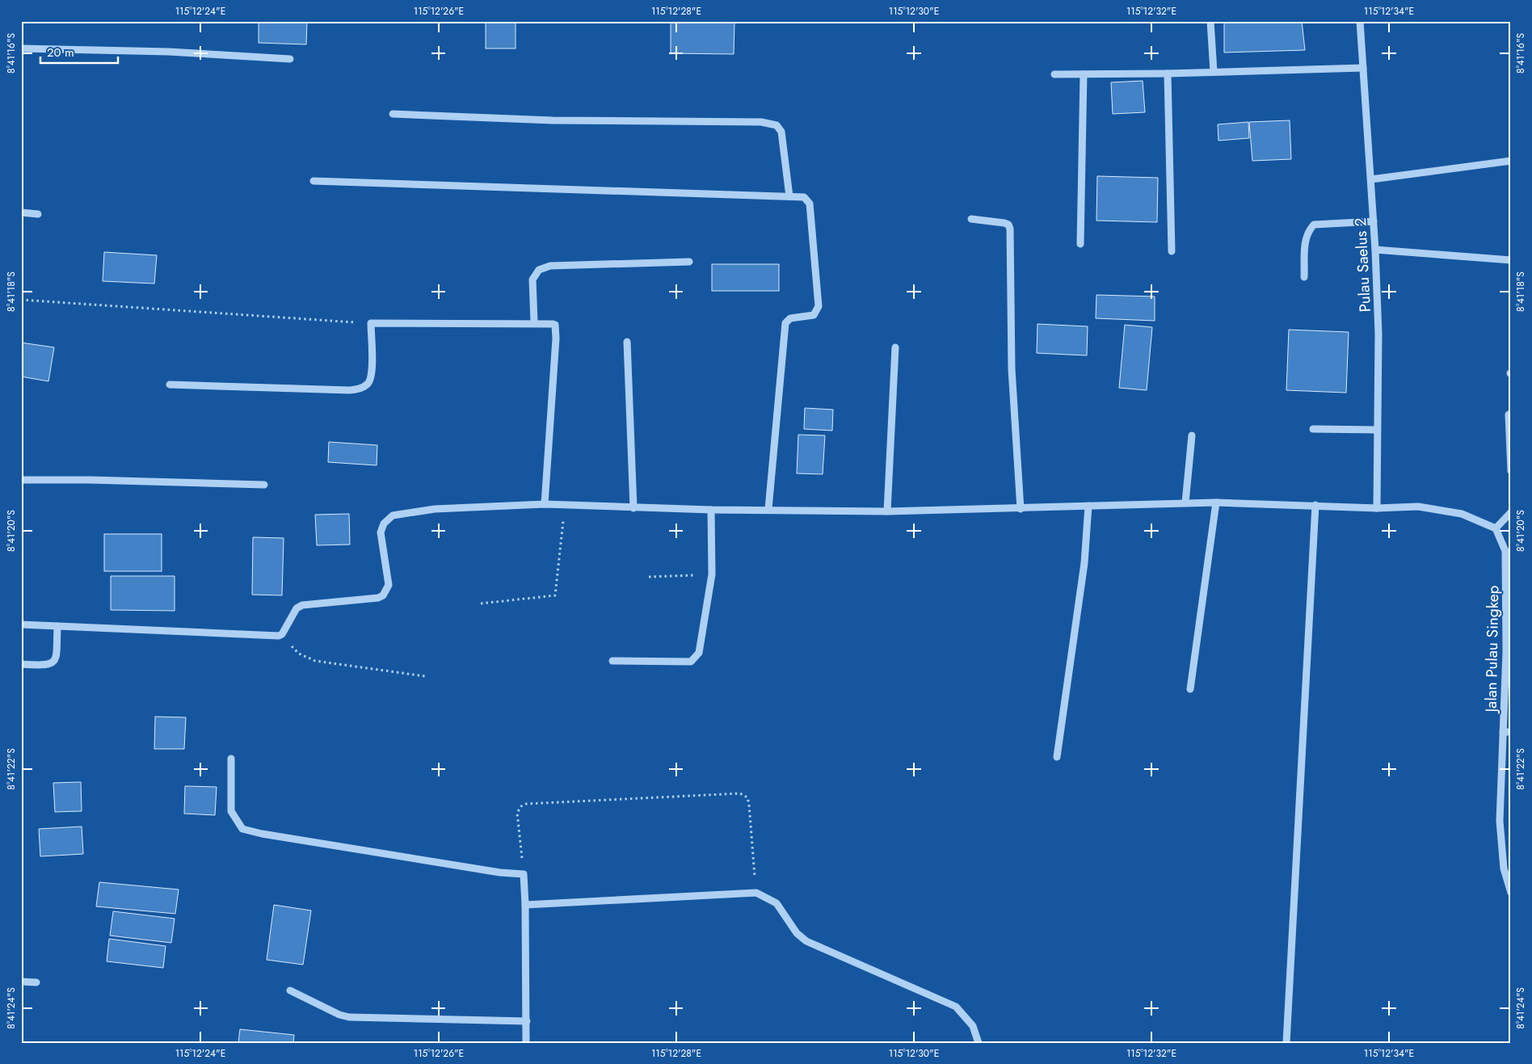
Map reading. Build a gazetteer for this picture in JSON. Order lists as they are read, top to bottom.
{
  "streets": {
    "street": ["Pulau Saelus 2", "Jalan Pulau Singkep"]
  },
  "scale_bar": "20 m",
  "coordinates": [
    "115°12'24\"E",
    "115°12'26\"E",
    "115°12'28\"E",
    "115°12'30\"E",
    "115°12'32\"E",
    "115°12'34\"E",
    "8°41'16\"S",
    "8°41'18\"S",
    "8°41'20\"S",
    "8°41'22\"S",
    "8°41'24\"S"
  ]
}
